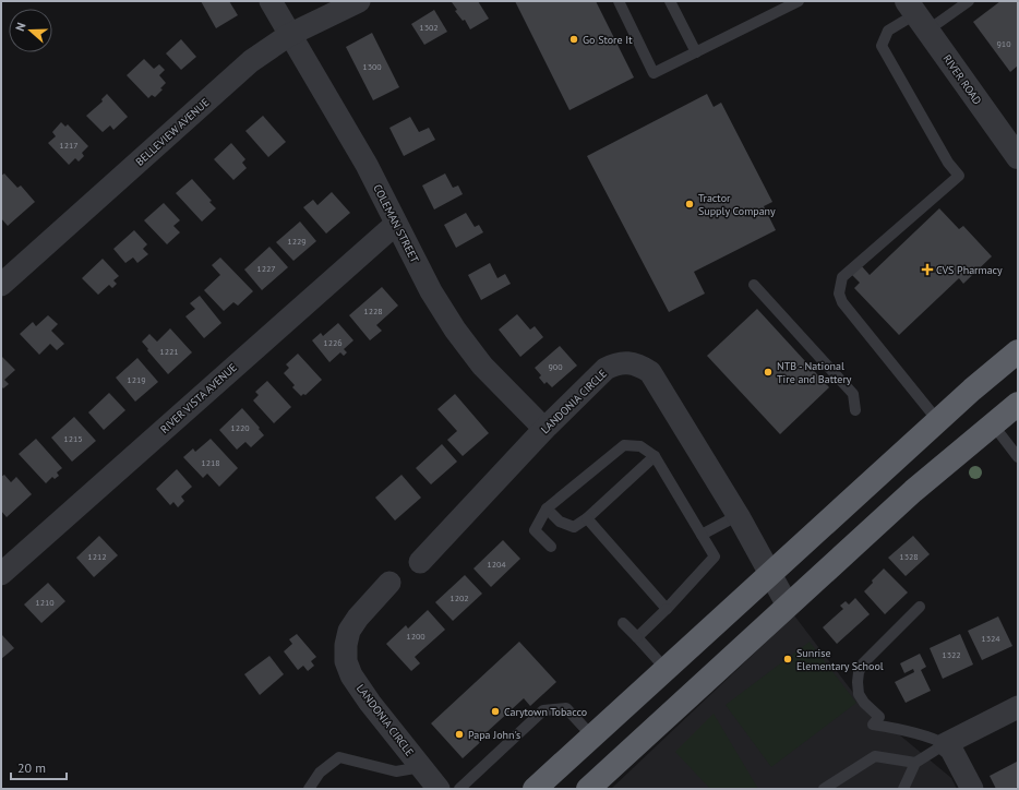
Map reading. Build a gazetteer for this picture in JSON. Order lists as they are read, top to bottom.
{
  "streets": {
    "street": [
      "RIVER ROAD",
      "BELLEVIEW AVENUE",
      "COLEMAN STREET",
      "RIVER VISTA AVENUE",
      "LANDONIA CIRCLE"
    ]
  },
  "crossings": [
    ["BELLEVIEW AVENUE", "COLEMAN STREET"],
    ["COLEMAN STREET", "RIVER VISTA AVENUE"],
    ["COLEMAN STREET", "LANDONIA CIRCLE"]
  ],
  "places": {
    "other": [
      "Go Store It",
      "Tractor Supply Company",
      "NTB - National Tire and Battery",
      "Sunrise Elementary School",
      "Carytown Tobacco",
      "Papa John's"
    ],
    "health": ["CVS Pharmacy"]
  },
  "house_numbers": [
    "1302",
    "910",
    "1300",
    "1217",
    "1229",
    "1227",
    "1228",
    "1226",
    "1221",
    "900",
    "1219",
    "1220",
    "1215",
    "1218",
    "1212",
    "1328",
    "1204",
    "1202",
    "1210",
    "1200",
    "1324",
    "1322"
  ],
  "scale_bar": "20 m",
  "north": "left"
}
